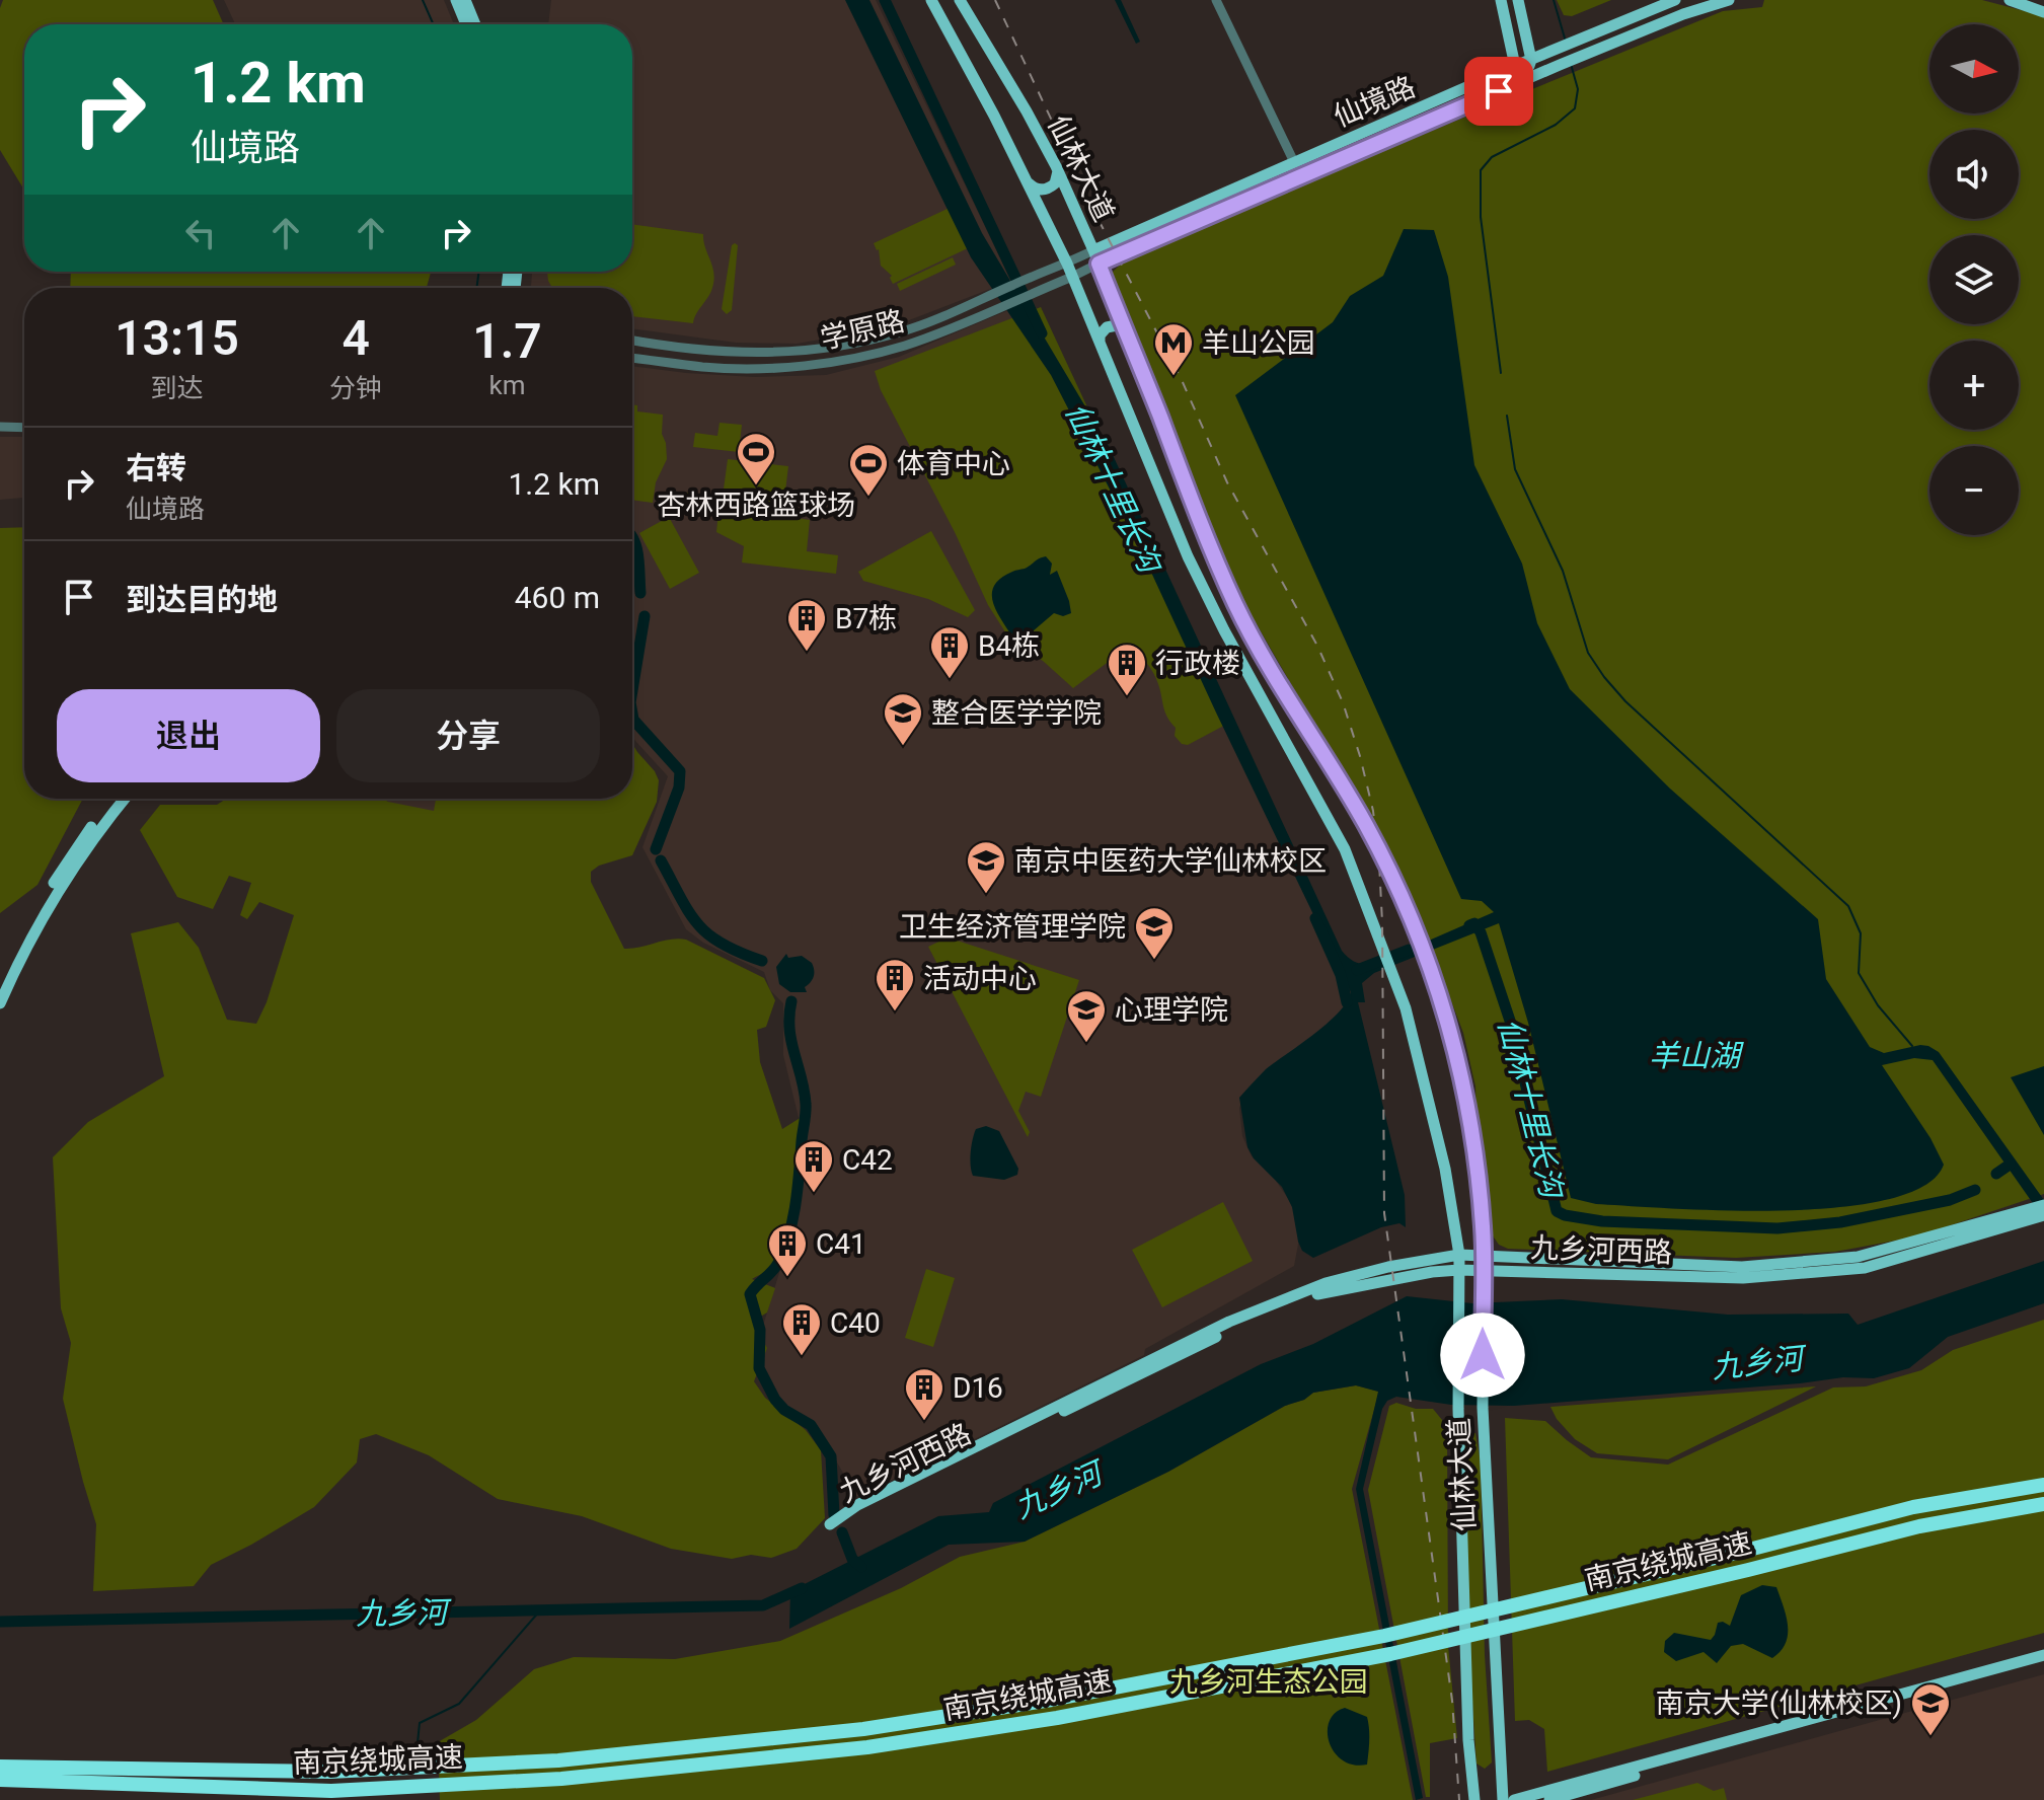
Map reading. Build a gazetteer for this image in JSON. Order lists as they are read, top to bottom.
{
  "streets": {
    "highway": ["南京绕城高速"],
    "main road": ["仙境路", "仙林大道", "九乡河西路"],
    "street": ["学原路"]
  },
  "crossings": [
    ["仙境路", "仙林大道"],
    ["仙境路", "学原路"],
    ["仙林大道", "学原路"],
    ["仙林大道", "九乡河西路"]
  ],
  "water": ["仙林十里长沟", "羊山湖", "九乡河"],
  "parks": ["九乡河生态公园"],
  "places": {
    "metro station": ["羊山公园"],
    "sports": ["杏林西路篮球场", "体育中心"],
    "building": [
      "B7栋",
      "B4栋",
      "行政楼",
      "活动中心",
      "C42",
      "C41",
      "C40",
      "D16"
    ],
    "school or university": [
      "整合医学学院",
      "南京中医药大学仙林校区",
      "卫生经济管理学院",
      "心理学院",
      "南京大学(仙林校区)"
    ]
  },
  "north": "right",
  "page": {
    "map_buttons": ["+", "−"],
    "turn": ["1.2 km", "仙境路"],
    "eta": [
      "13:15",
      "到达",
      "4",
      "分钟",
      "1.7",
      "km"
    ],
    "list": [
      {
        "name": "右转",
        "note": "仙境路",
        "value": "1.2 km"
      },
      {
        "name": "到达目的地",
        "value": "460 m"
      }
    ],
    "buttons": ["退出", "分享"]
  }
}
